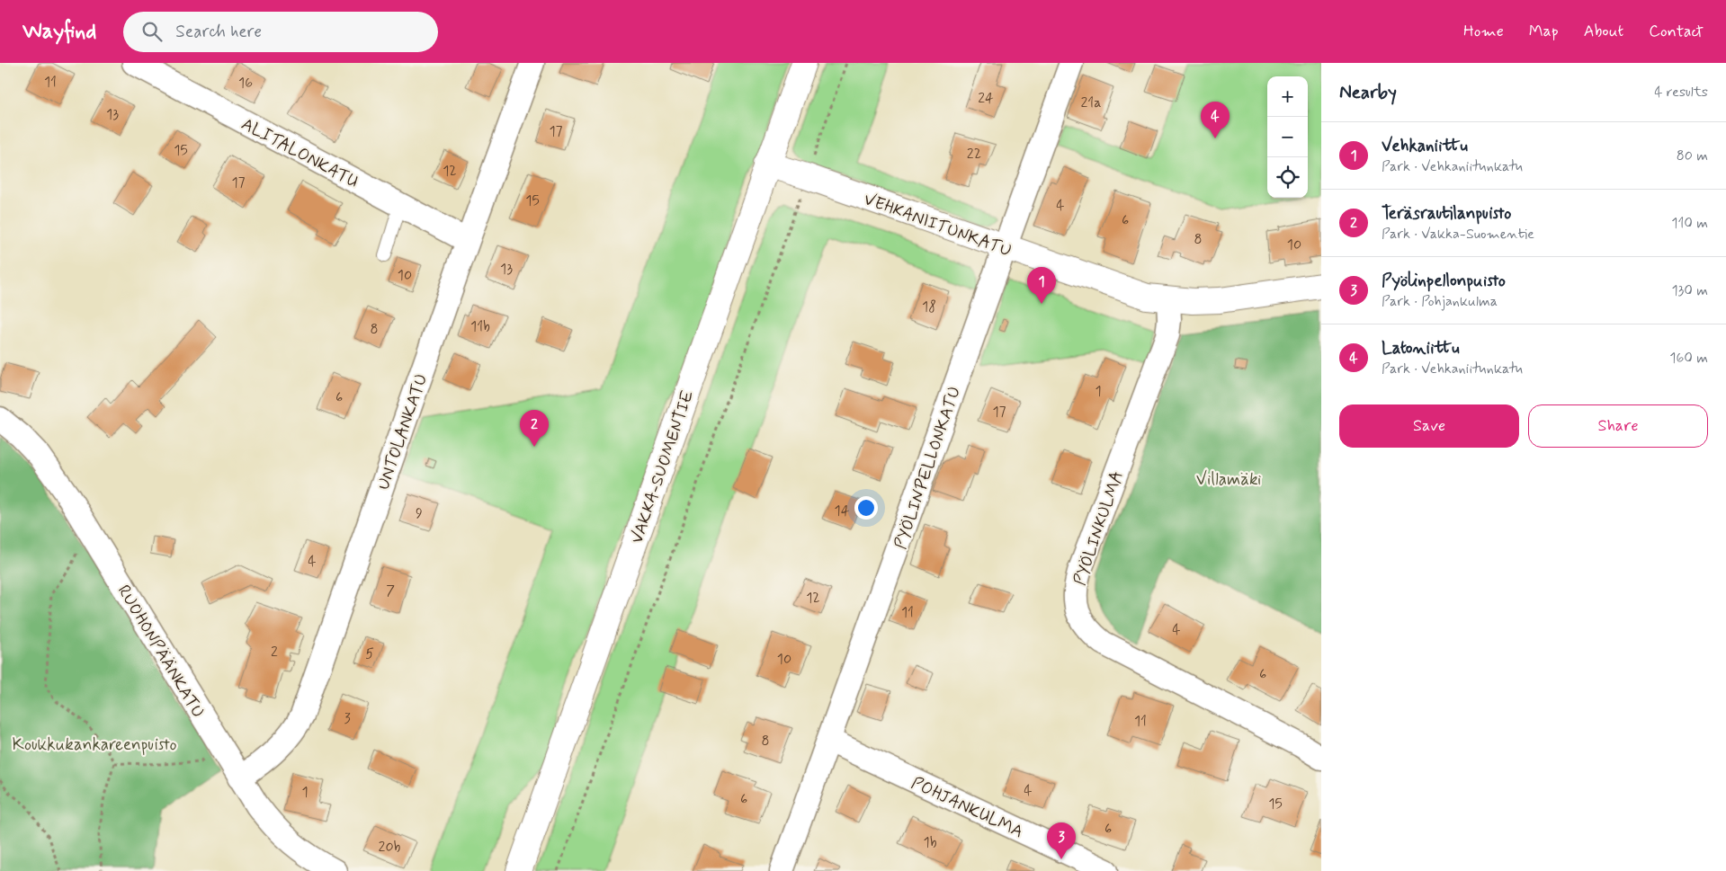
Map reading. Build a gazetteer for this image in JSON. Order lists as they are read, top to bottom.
{
  "streets": {
    "street": [
      "ALITALONKATU",
      "VEHKANIITUNKATU",
      "UNTOLANKATU",
      "VAKKA-SUOMENTIE",
      "PYÖLINPELLONKATU",
      "PYÖLINKULMA",
      "RUOHONPÄÄNKATU",
      "POHJANKULMA"
    ]
  },
  "crossings": [
    ["ALITALONKATU", "UNTOLANKATU"],
    ["VEHKANIITUNKATU", "VAKKA-SUOMENTIE"],
    ["VEHKANIITUNKATU", "PYÖLINPELLONKATU"],
    ["VEHKANIITUNKATU", "PYÖLINKULMA"],
    ["UNTOLANKATU", "RUOHONPÄÄNKATU"],
    ["PYÖLINPELLONKATU", "POHJANKULMA"]
  ],
  "parks": ["Villamäki", "Koukkukankareenpuisto"],
  "house_numbers": [
    "11",
    "16",
    "24",
    "21a",
    "13",
    "17",
    "15",
    "22",
    "12",
    "17",
    "15",
    "4",
    "6",
    "8",
    "10",
    "13",
    "10",
    "18",
    "11b",
    "8",
    "1",
    "6",
    "17",
    "14",
    "9",
    "4",
    "7",
    "12",
    "11",
    "4",
    "2",
    "5",
    "10",
    "6",
    "3",
    "11",
    "8",
    "4",
    "1",
    "6",
    "15",
    "6",
    "1b",
    "20b"
  ],
  "page": {
    "header": "Wayfind",
    "search": "Search here",
    "nav": [
      "Home",
      "Map",
      "About",
      "Contact"
    ],
    "heading": ["Nearby", "4 results"],
    "map_buttons": ["+", "−"],
    "pins": [
      "4",
      "1",
      "2",
      "3"
    ],
    "list": [
      {
        "mark": "1",
        "name": "Vehkaniittu",
        "note": "Park · Vehkaniitunkatu",
        "value": "80 m"
      },
      {
        "mark": "2",
        "name": "Teräsrautilanpuisto",
        "note": "Park · Vakka-Suomentie",
        "value": "110 m"
      },
      {
        "mark": "3",
        "name": "Pyölinpellonpuisto",
        "note": "Park · Pohjankulma",
        "value": "130 m"
      },
      {
        "mark": "4",
        "name": "Latoniittu",
        "note": "Park · Vehkaniitunkatu",
        "value": "160 m"
      }
    ],
    "buttons": ["Save", "Share"]
  }
}
